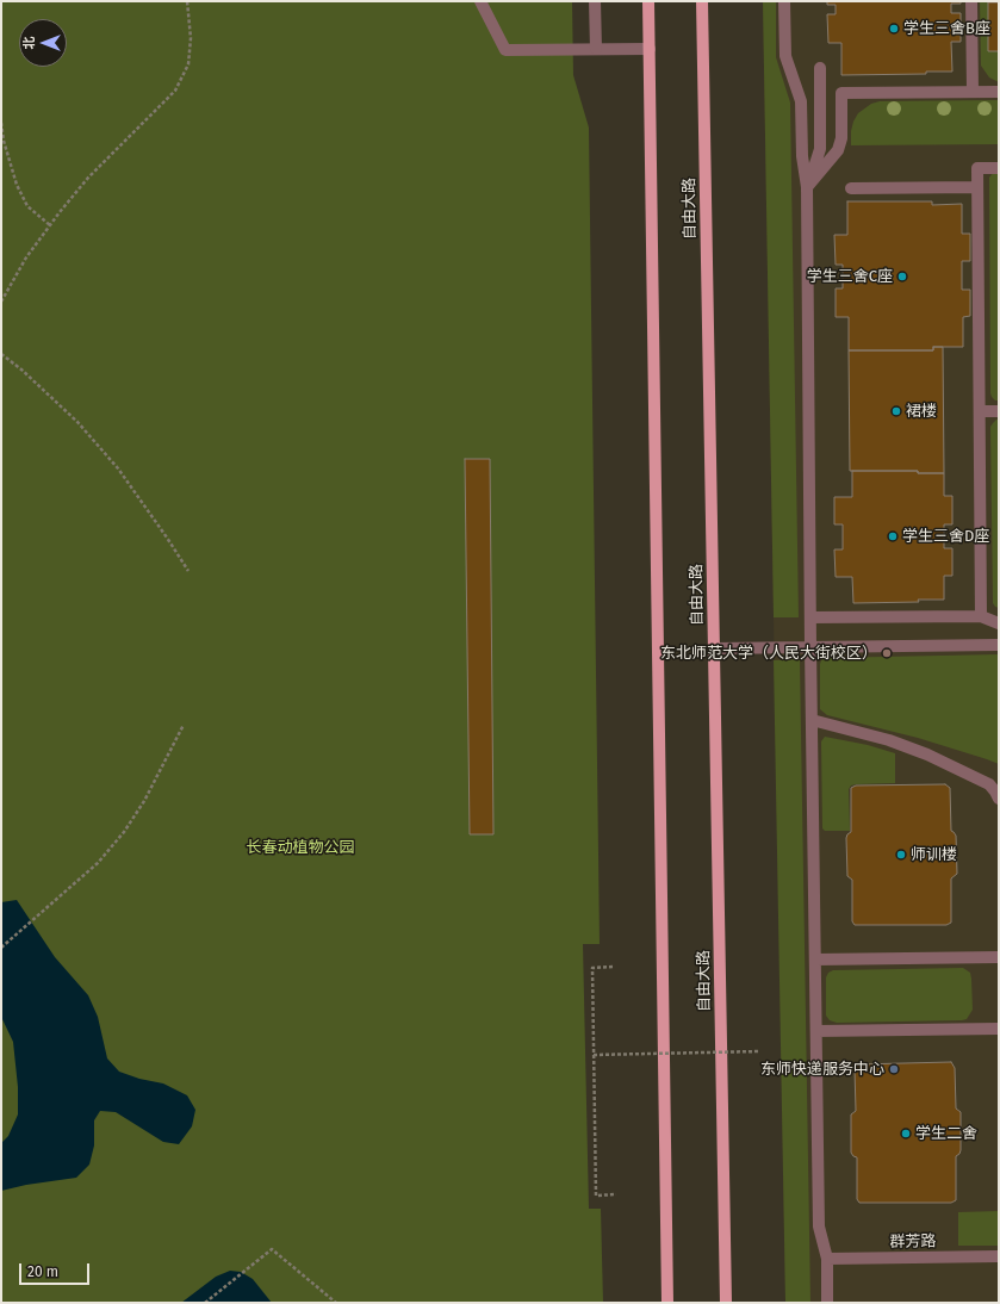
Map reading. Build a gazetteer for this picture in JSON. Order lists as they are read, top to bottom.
{
  "streets": {
    "main road": ["自由大路"],
    "street": ["群芳路"]
  },
  "parks": ["长春动植物公园"],
  "places": [
    "学生三舍B座",
    "学生三舍C座",
    "裙楼",
    "学生三舍D座",
    "东北师范大学（人民大街校区）",
    "师训楼",
    "东师快递服务中心",
    "学生二舍"
  ],
  "scale_bar": "20 m",
  "north": "left"
}
